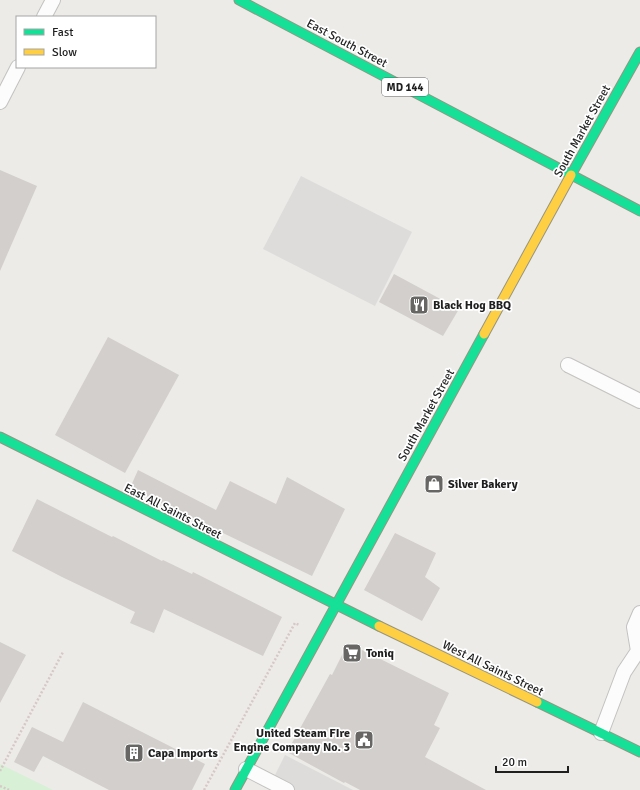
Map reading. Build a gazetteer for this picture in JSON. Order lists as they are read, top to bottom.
{
  "streets": {
    "main road": [
      "East South Street",
      "MD 144",
      "South Market Street",
      "East All Saints Street",
      "West All Saints Street"
    ]
  },
  "crossings": [
    ["East South Street", "MD 144"],
    ["East South Street", "South Market Street"],
    ["MD 144", "South Market Street"],
    ["South Market Street", "East All Saints Street"],
    ["South Market Street", "West All Saints Street"],
    ["East All Saints Street", "West All Saints Street"]
  ],
  "places": {
    "restaurant": ["Black Hog BBQ"],
    "shop": ["Silver Bakery"],
    "supermarket": ["Toniq"],
    "public building": ["United Steam FIre Engine Company No. 3"],
    "building": ["Capa Imports"]
  },
  "legend": ["Fast", "Slow"],
  "scale_bar": "20 m"
}
